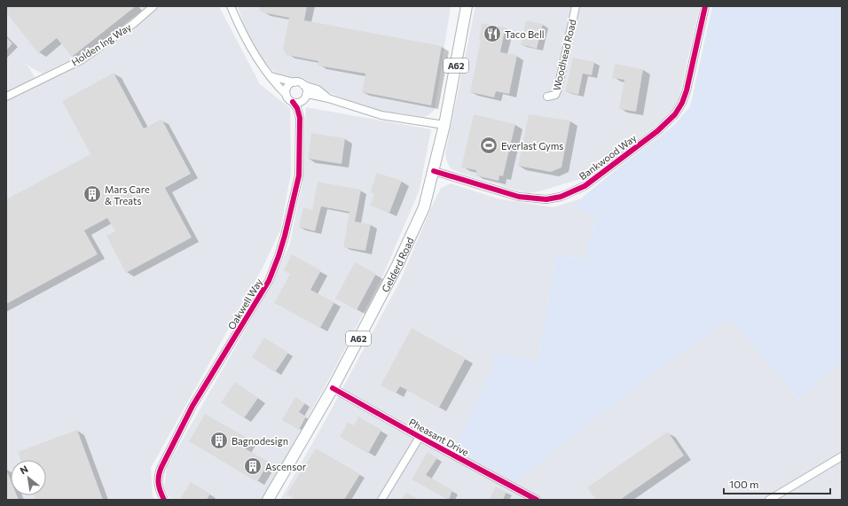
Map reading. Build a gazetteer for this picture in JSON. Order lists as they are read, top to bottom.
{
  "streets": {
    "main road": ["A62", "Gelderd Road"],
    "street": [
      "Holden Ing Way",
      "Woodhead Road",
      "Bankwood Way",
      "Oakwell Way",
      "Pheasant Drive"
    ]
  },
  "crossings": [
    ["Bankwood Way", "Gelderd Road"],
    ["Gelderd Road", "Pheasant Drive"]
  ],
  "places": {
    "restaurant": ["Taco Bell"],
    "sports": ["Everlast Gyms"],
    "building": ["Mars Care & Treats", "Bagnodesign", "Ascensor"]
  },
  "scale_bar": "100 m",
  "north": "top left"
}
